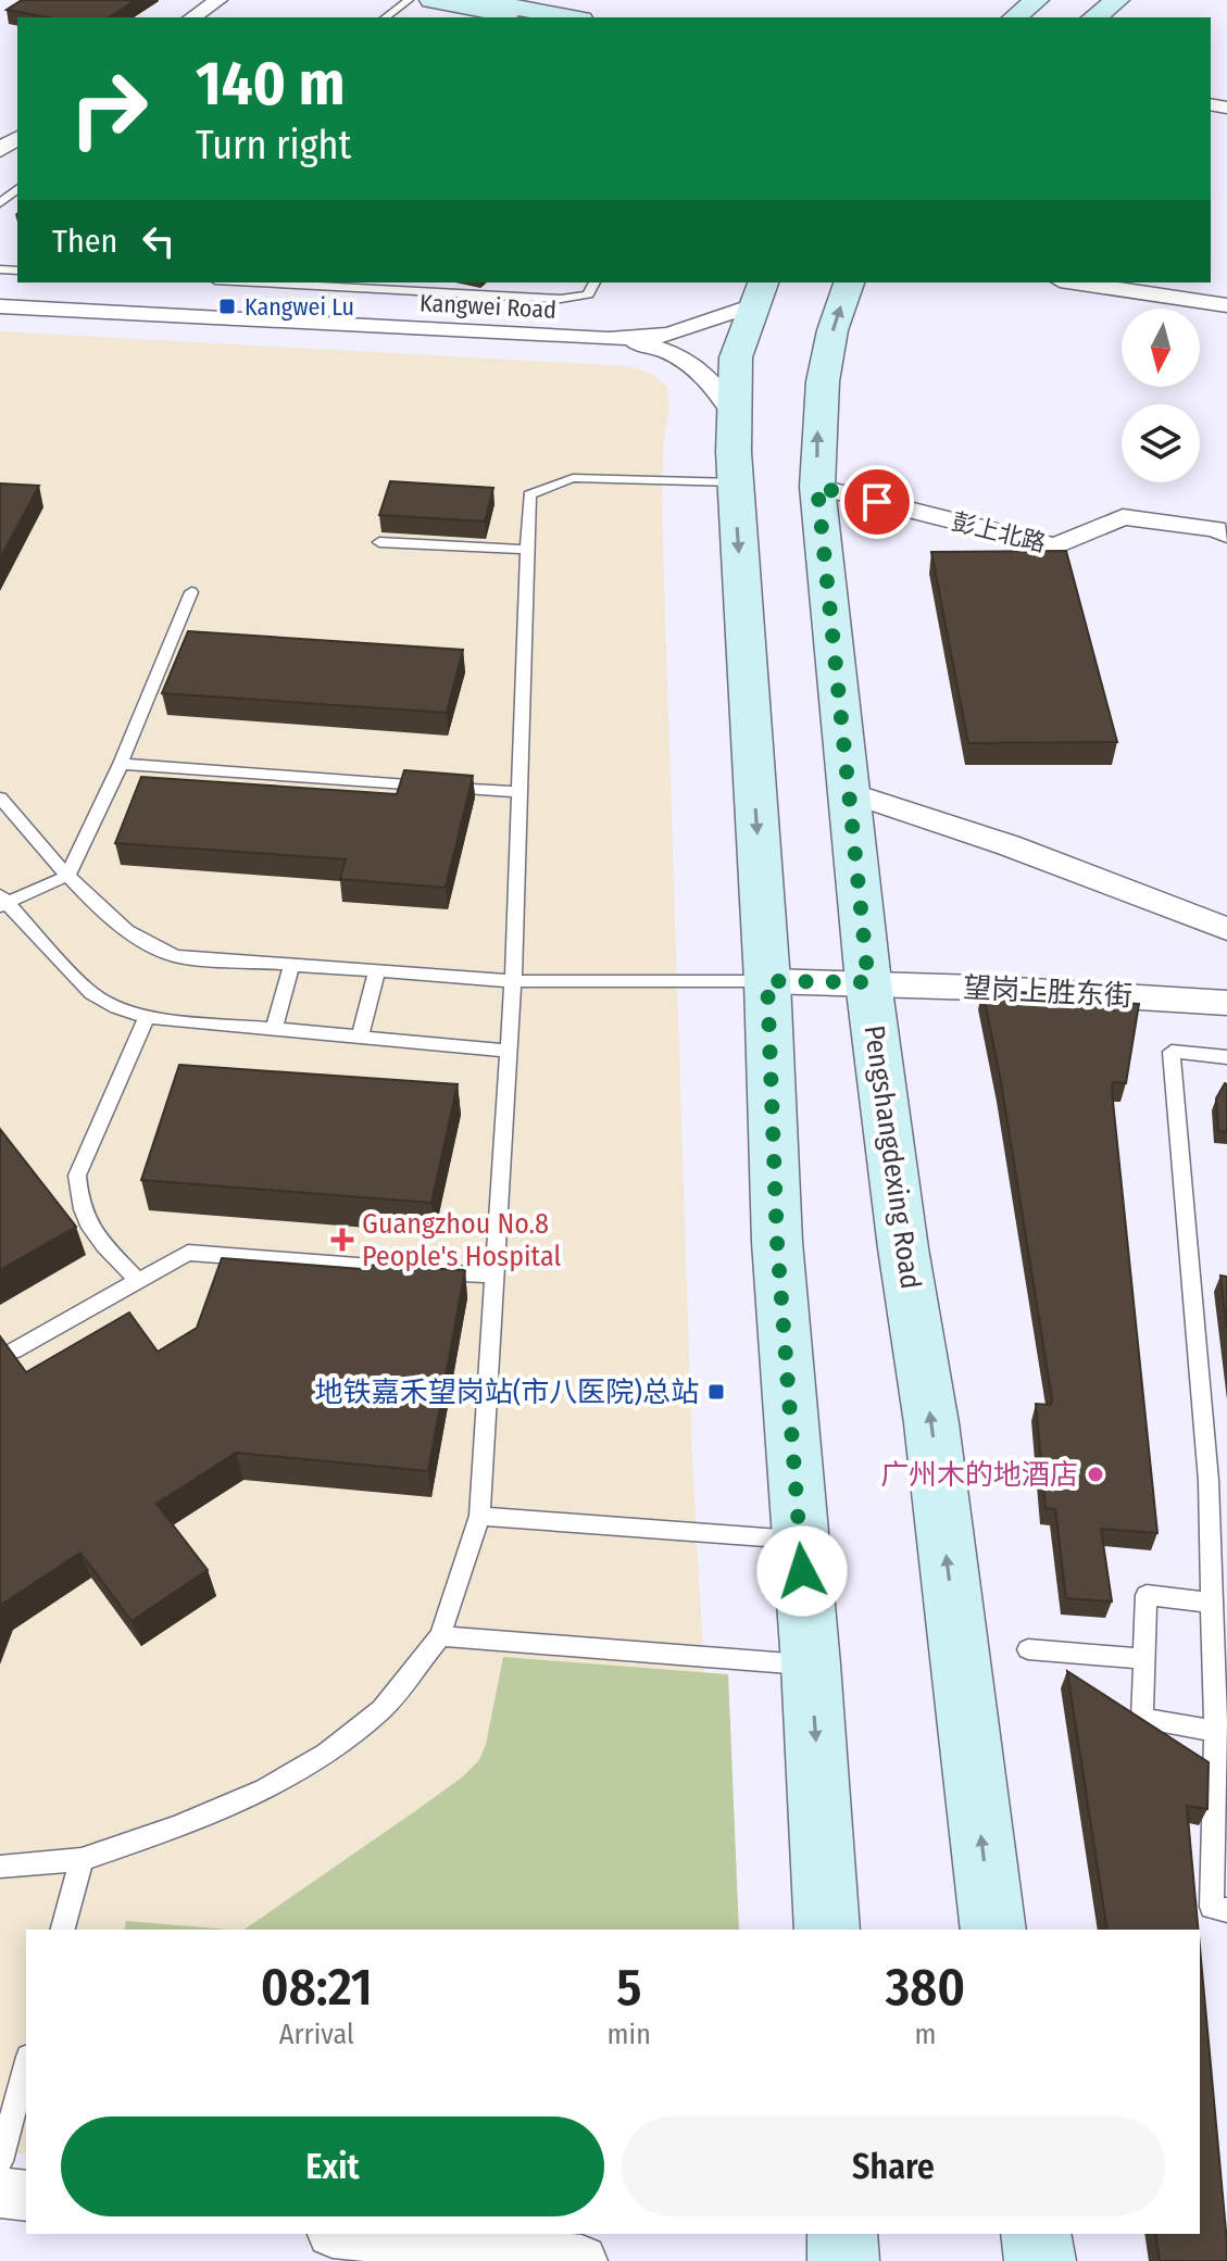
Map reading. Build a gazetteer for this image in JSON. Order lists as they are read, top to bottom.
{
  "streets": {
    "street": [
      "Kangwei Road",
      "彭上北路",
      "望岗上胜东街",
      "Pengshangdexing Road"
    ]
  },
  "crossings": [
    ["彭上北路", "Pengshangdexing Road"],
    ["望岗上胜东街", "Pengshangdexing Road"]
  ],
  "places": {
    "transit": ["Kangwei Lu", "地铁嘉禾望岗站(市八医院)总站"],
    "health": ["Guangzhou No.8 People's Hospital"],
    "other": ["广州木的地酒店"]
  },
  "north": "bottom",
  "page": {
    "turn": ["140 m", "Turn right"],
    "then": "Then",
    "eta": [
      "08:21",
      "Arrival",
      "5",
      "min",
      "380",
      "m"
    ],
    "buttons": ["Exit", "Share"]
  }
}
